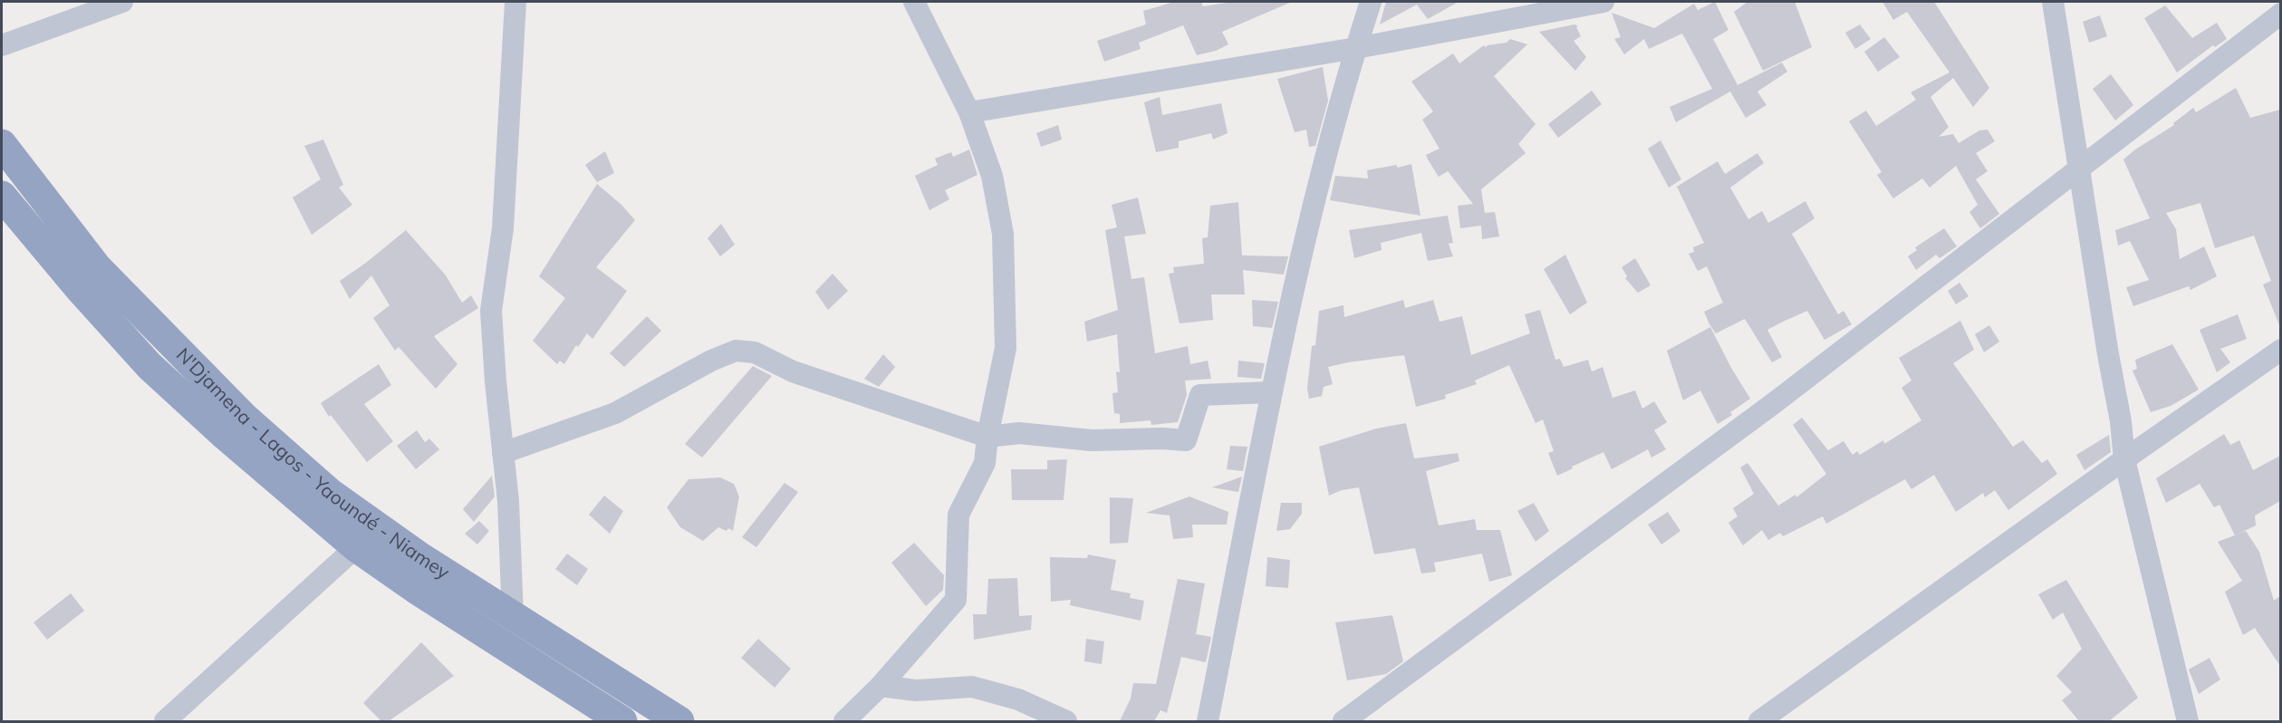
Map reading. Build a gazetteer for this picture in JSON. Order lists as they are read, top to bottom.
{
  "streets": {
    "highway": ["N'Djamena - Lagos - Yaoundé - Niamey"]
  }
}
